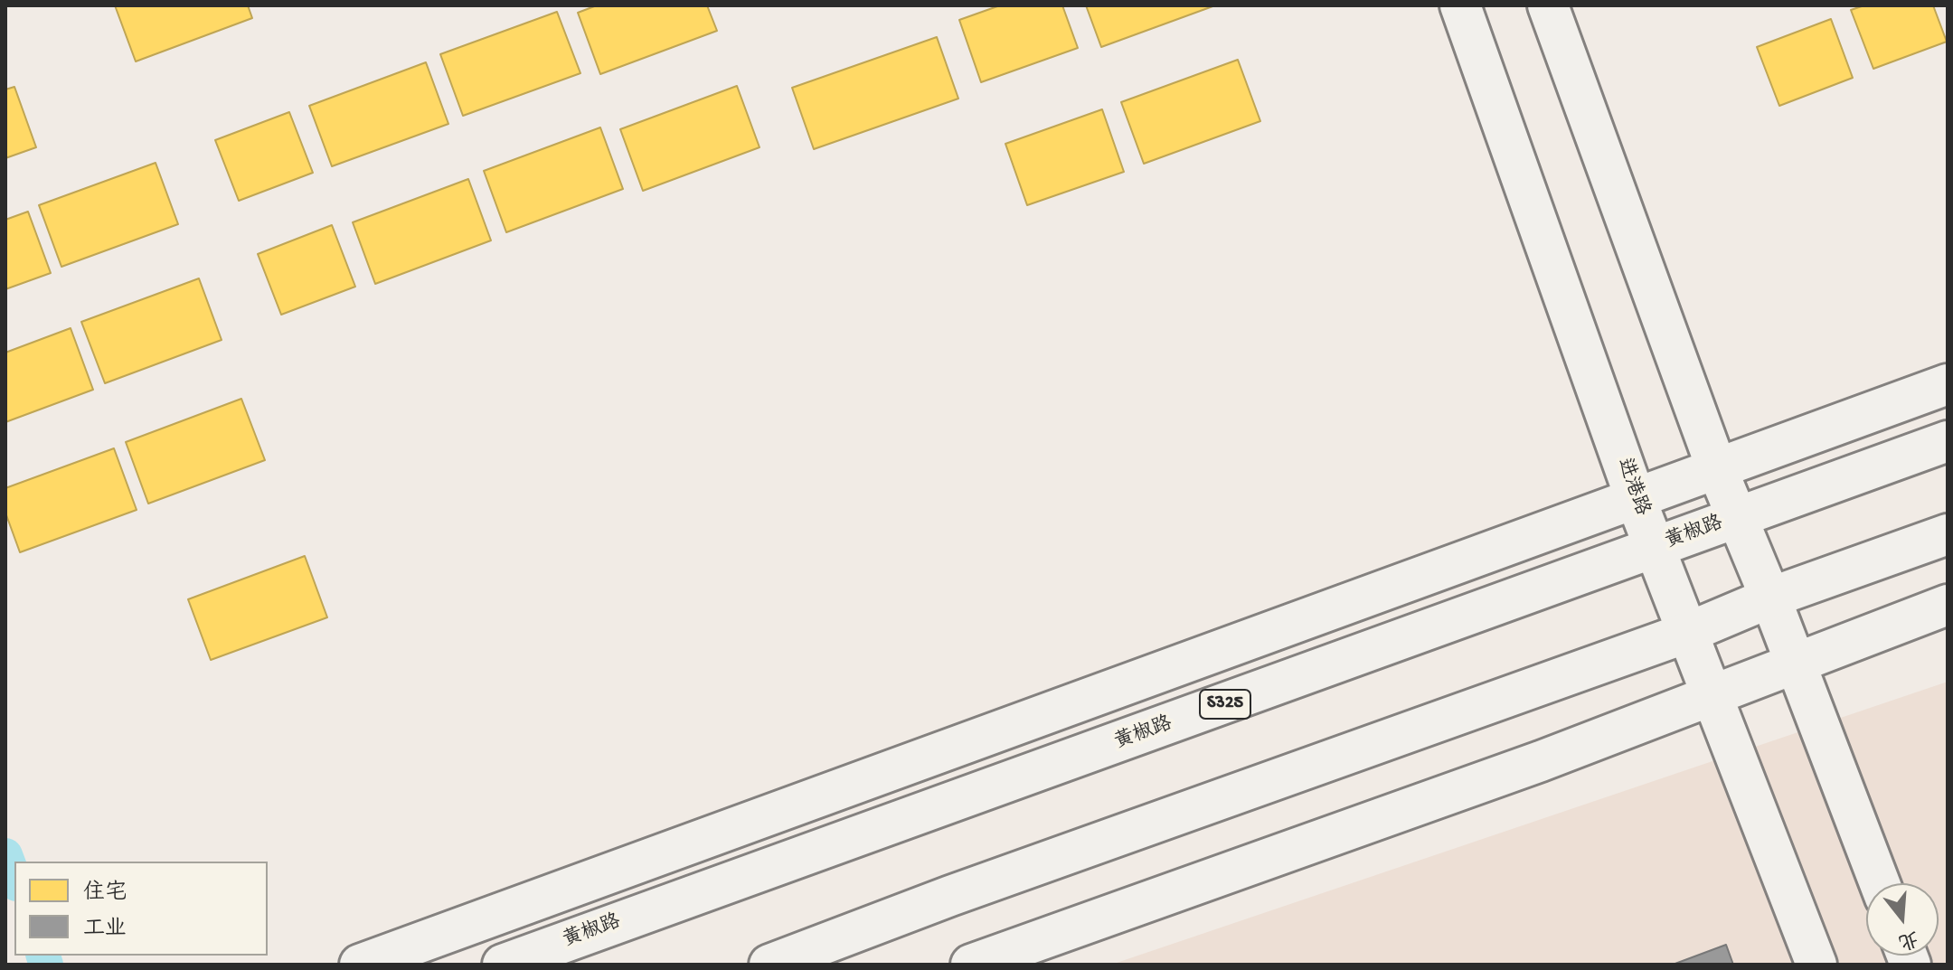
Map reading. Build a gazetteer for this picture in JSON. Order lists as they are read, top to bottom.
{
  "streets": {
    "main road": ["进港路", "黄椒路", "S325"]
  },
  "crossings": [
    ["进港路", "黄椒路"]
  ],
  "legend": ["住宅", "工业"],
  "north": "bottom"
}
